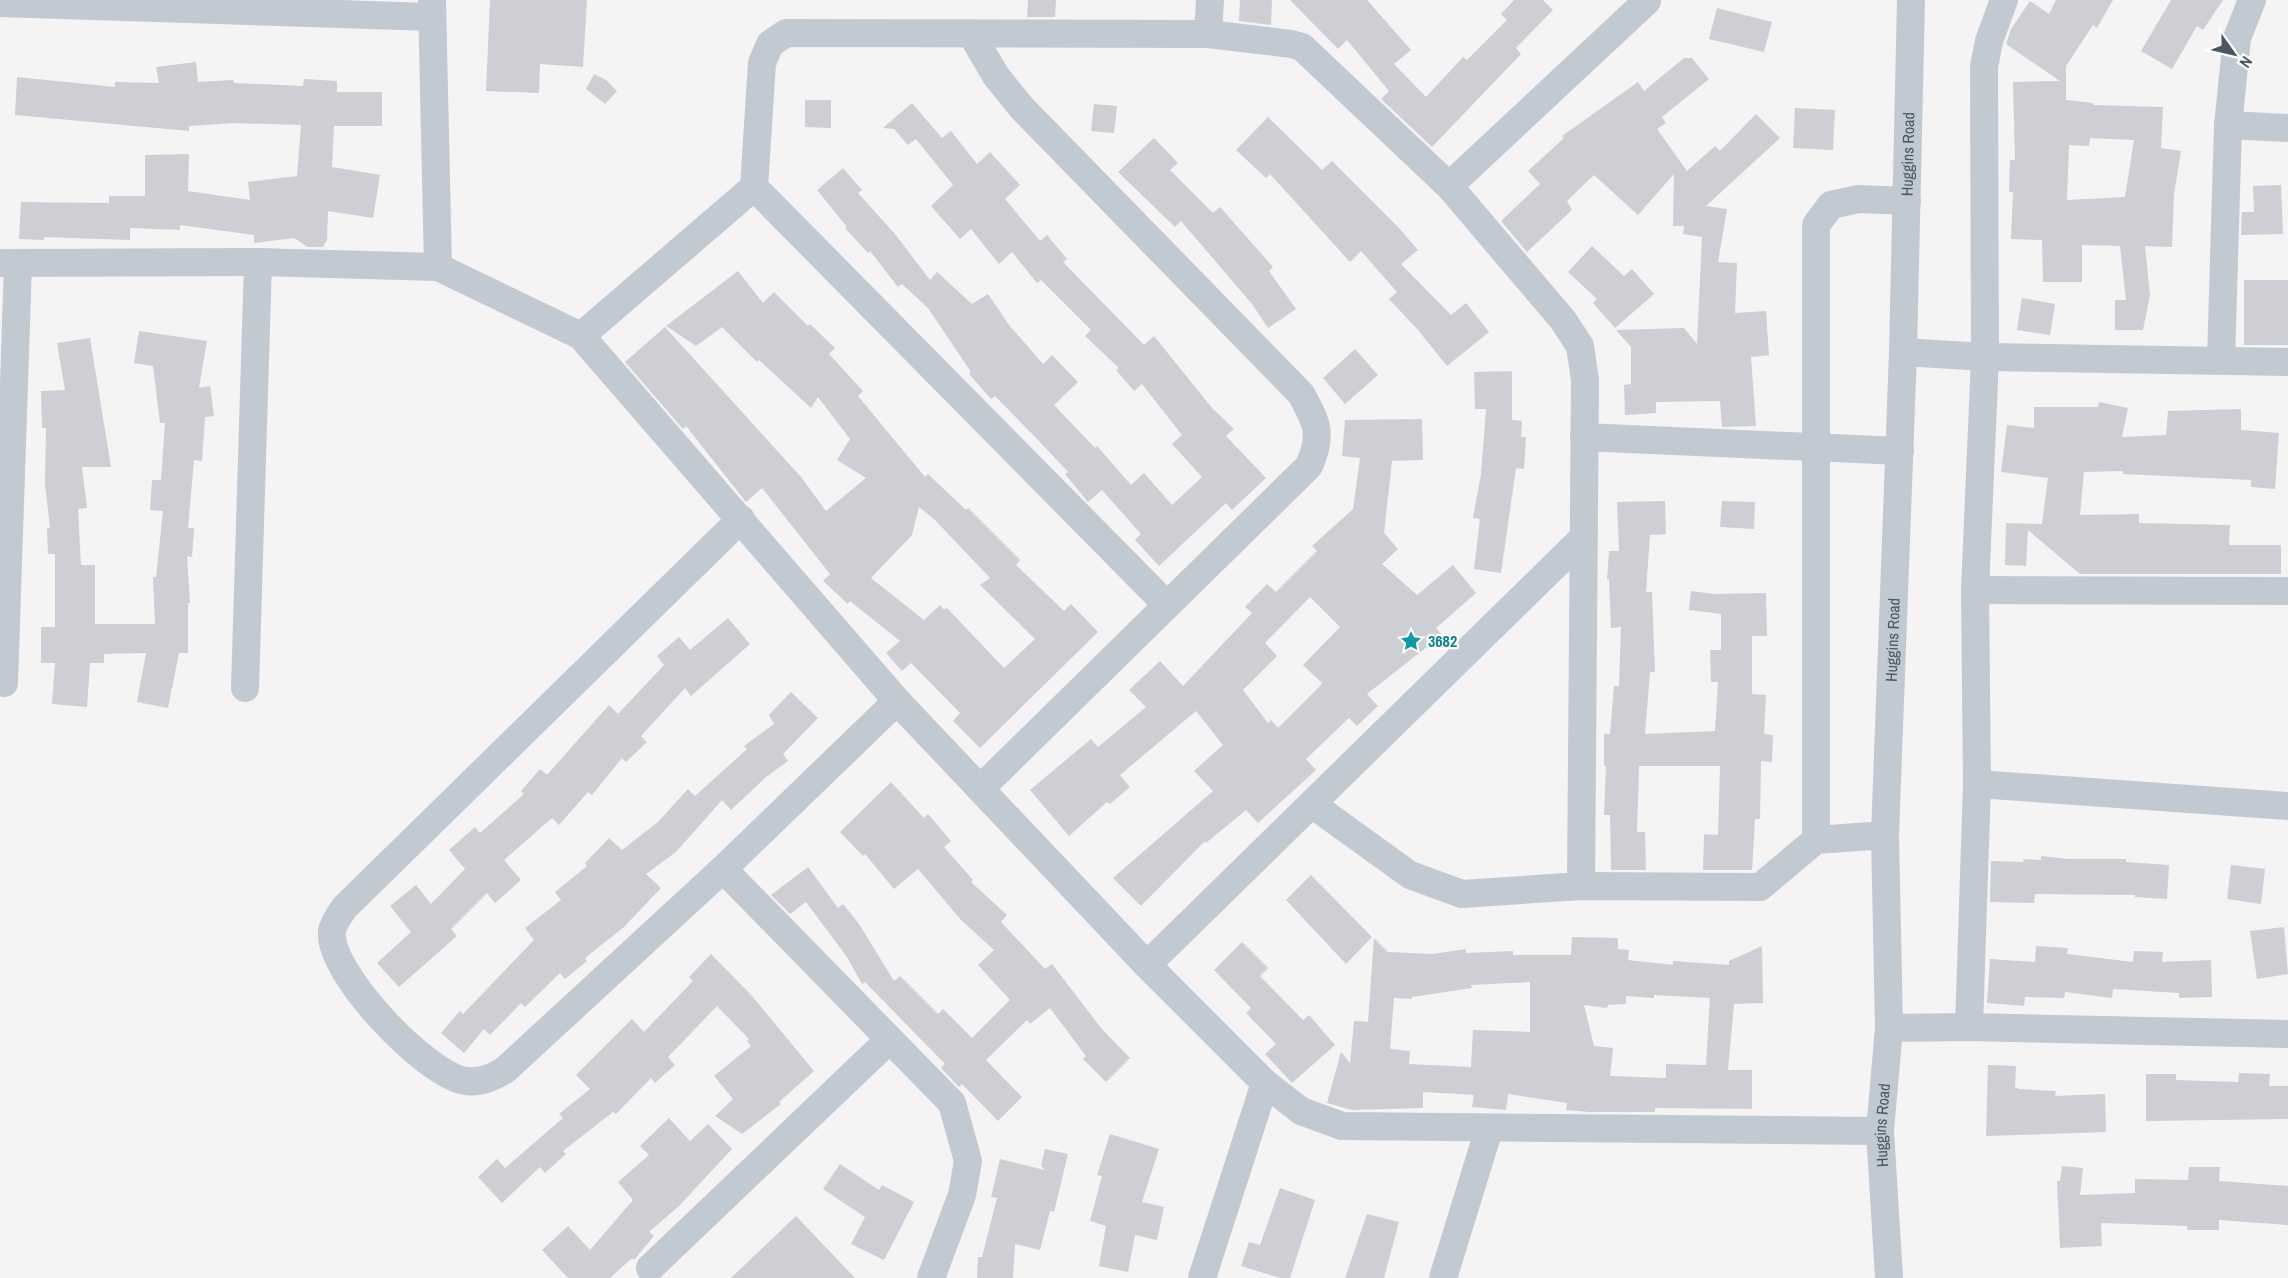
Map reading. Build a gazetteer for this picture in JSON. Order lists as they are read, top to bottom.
{
  "streets": {
    "street": ["Huggins Road"]
  },
  "places": {
    "place": ["3682"]
  },
  "north": "bottom right"
}
